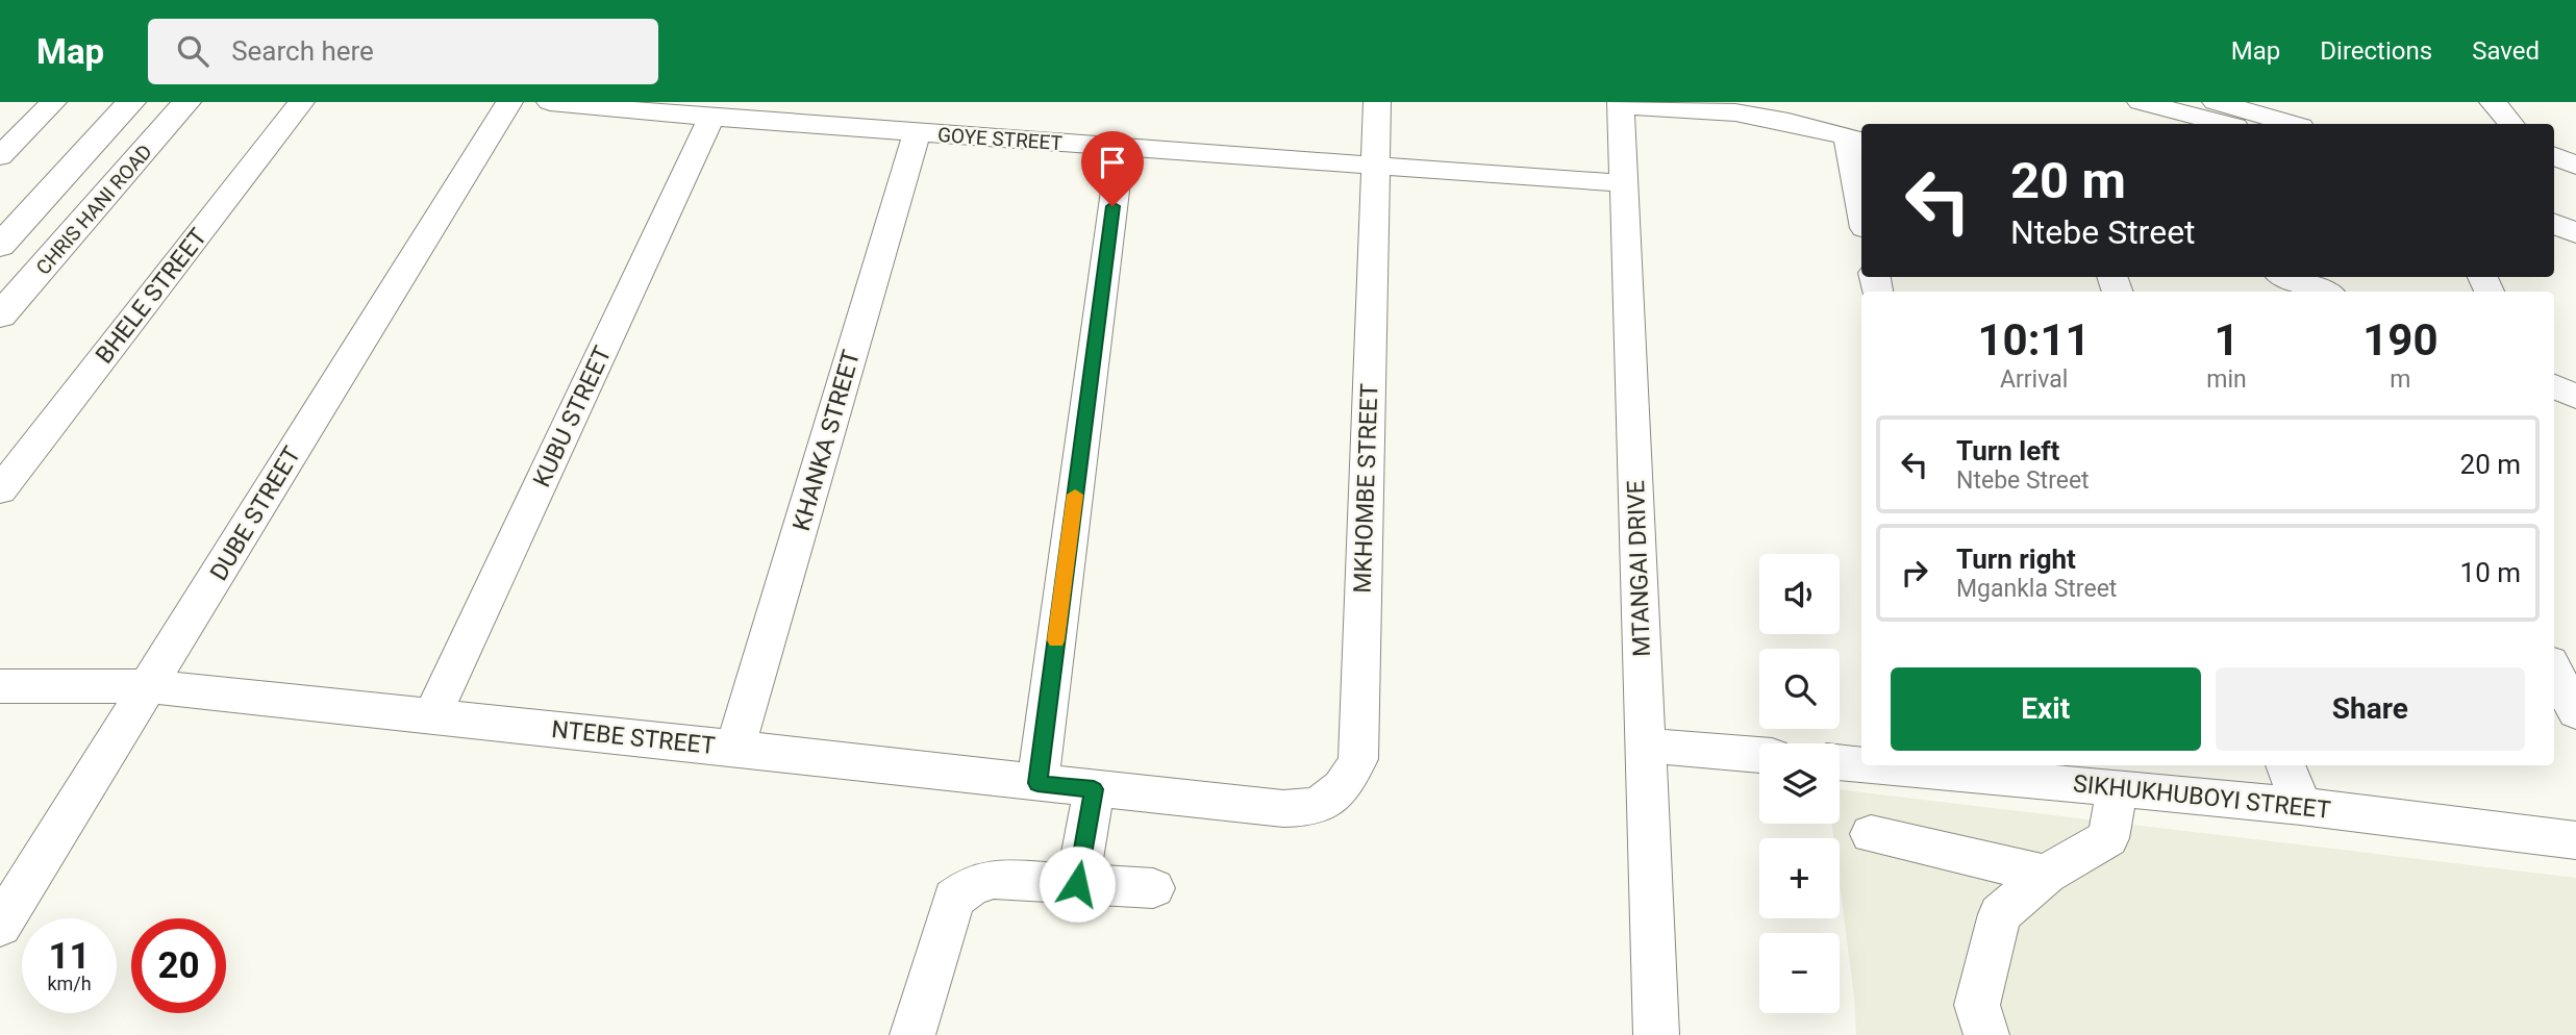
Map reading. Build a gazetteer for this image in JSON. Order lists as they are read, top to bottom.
{
  "streets": {
    "main road": ["CHRIS HANI ROAD"],
    "street": [
      "GOYE STREET",
      "BHELE STREET",
      "KUBU STREET",
      "KHANKA STREET",
      "MKHOMBE STREET",
      "DUBE STREET",
      "MTANGAI DRIVE",
      "NTEBE STREET",
      "SIKHUKHUBOYI STREET"
    ]
  },
  "crossings": [
    ["GOYE STREET", "KUBU STREET"],
    ["GOYE STREET", "KHANKA STREET"],
    ["GOYE STREET", "MKHOMBE STREET"],
    ["GOYE STREET", "MTANGAI DRIVE"],
    ["KUBU STREET", "NTEBE STREET"],
    ["KHANKA STREET", "NTEBE STREET"],
    ["MKHOMBE STREET", "NTEBE STREET"],
    ["DUBE STREET", "NTEBE STREET"]
  ],
  "page": {
    "header": "Map",
    "search": "Search here",
    "nav": ["Map", "Directions", "Saved"],
    "turn": ["20 m", "Ntebe Street"],
    "eta": [
      "10:11",
      "Arrival",
      "1",
      "min",
      "190",
      "m"
    ],
    "list": [
      {
        "name": "Turn left",
        "note": "Ntebe Street",
        "value": "20 m"
      },
      {
        "name": "Turn right",
        "note": "Mgankla Street",
        "value": "10 m"
      }
    ],
    "map_buttons": ["+", "−"],
    "buttons": ["Exit", "Share"],
    "speed": "11 km/h",
    "limit": "20"
  }
}
